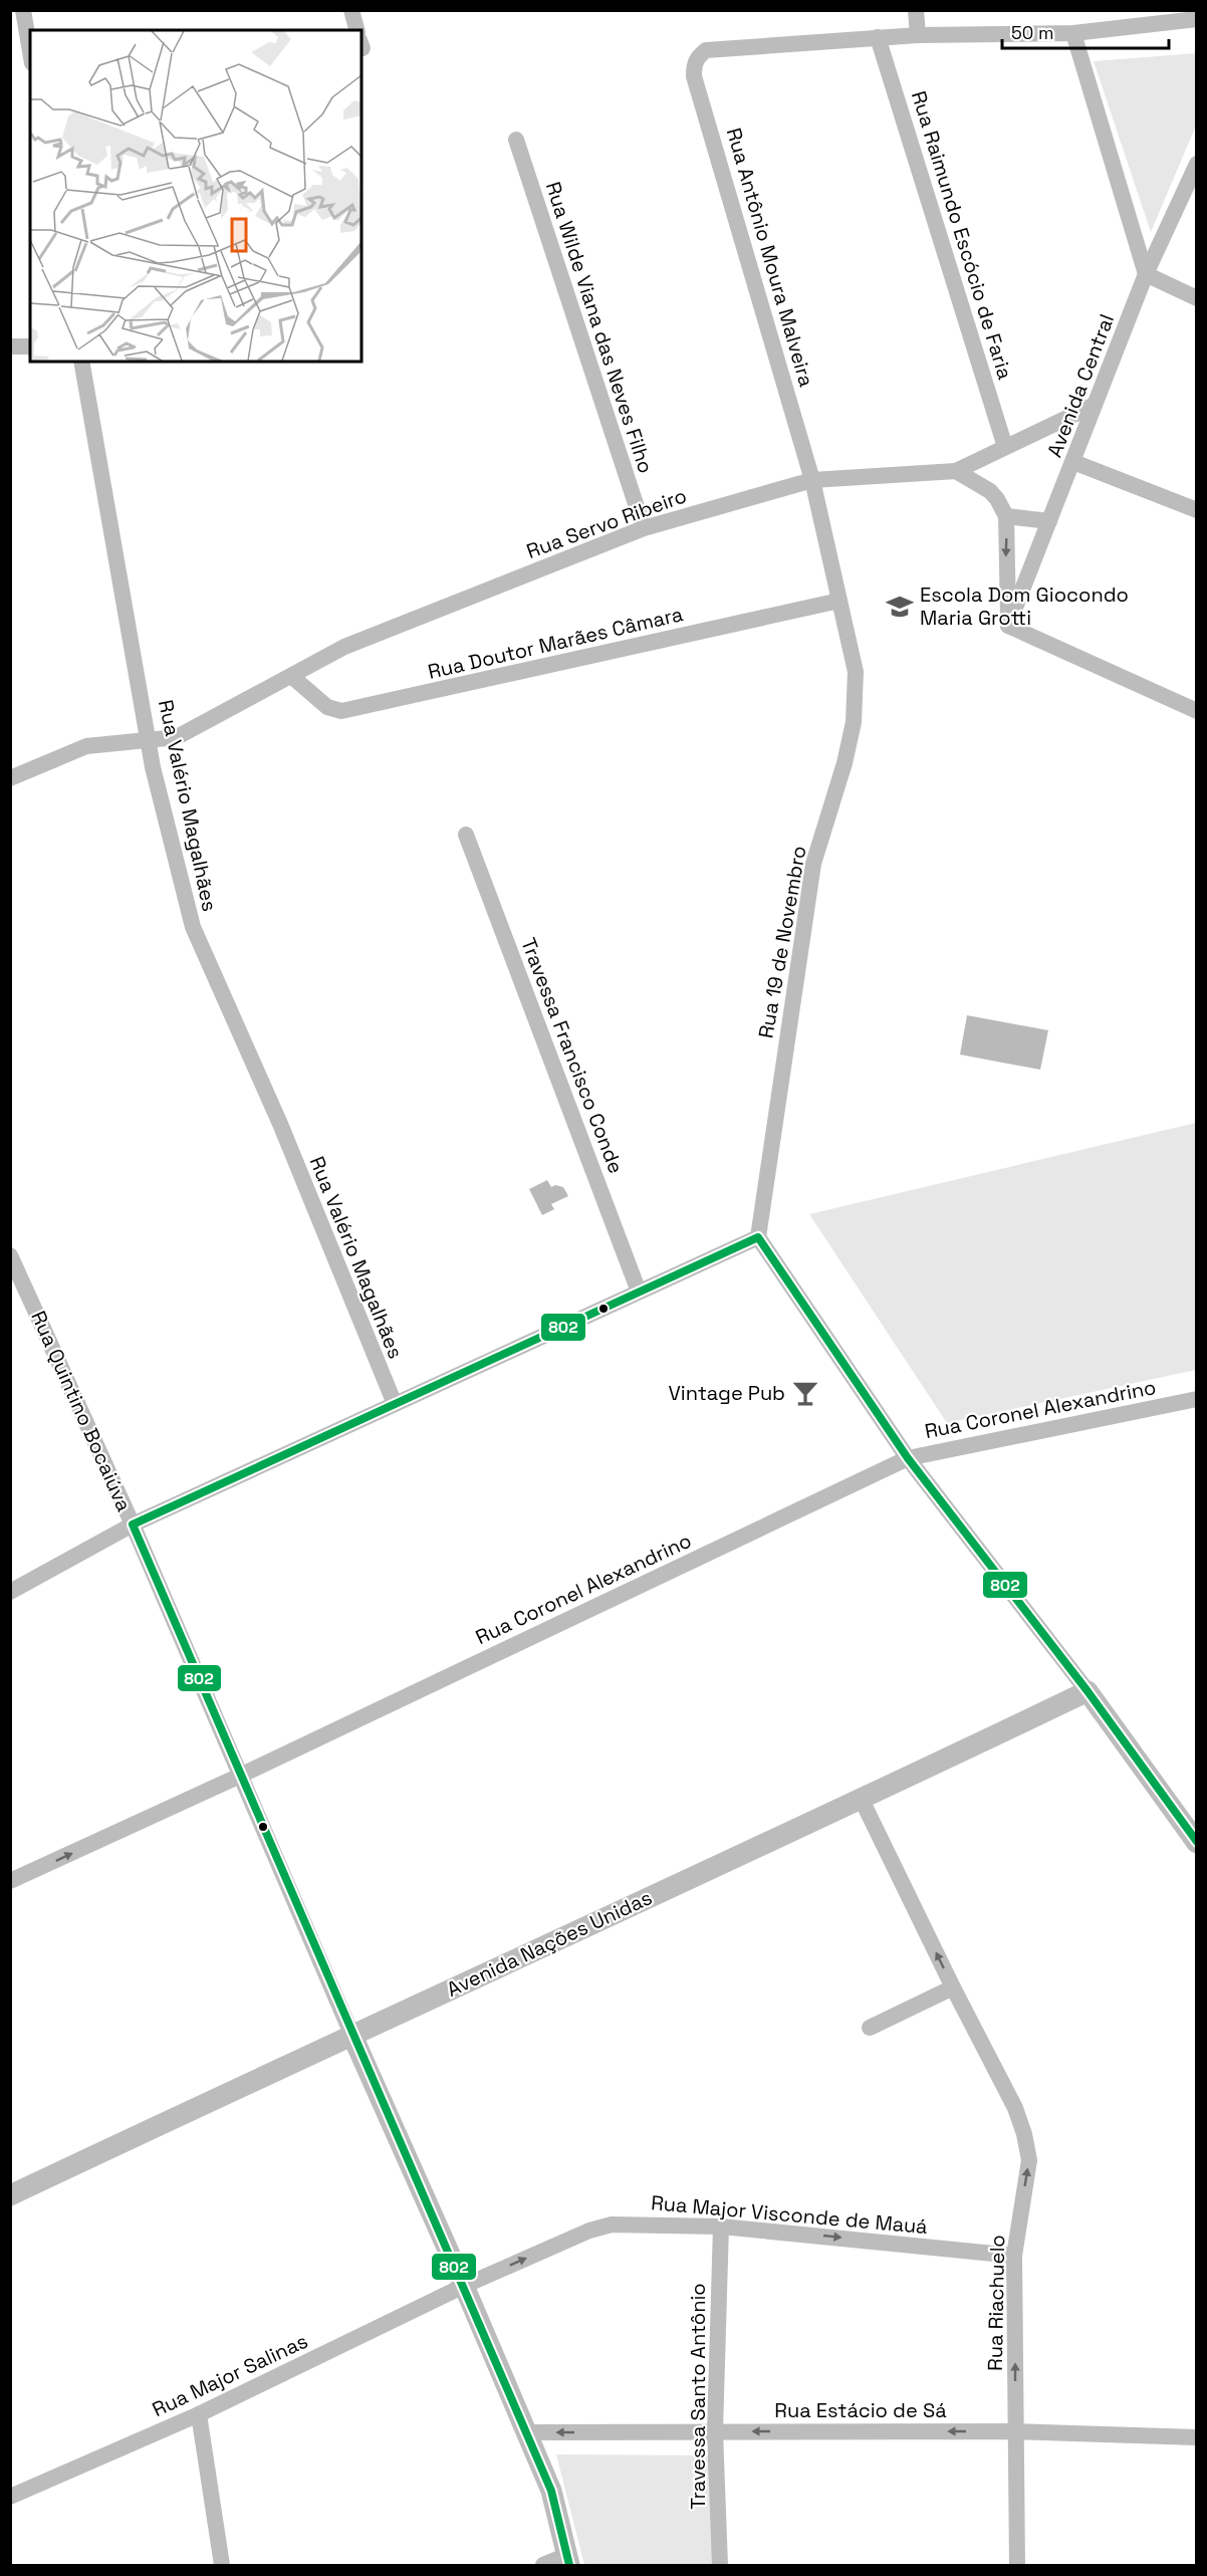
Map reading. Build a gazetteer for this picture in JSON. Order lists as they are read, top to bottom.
{
  "streets": {
    "street": [
      "Rua Raimundo Escócio de Faria",
      "Rua Antônio Moura Malveira",
      "Rua Wilde Viana das Neves Filho",
      "Avenida Central",
      "Rua Servo Ribeiro",
      "Rua Doutor Marães Câmara",
      "Rua Valério Magalhães",
      "Rua 19 de Novembro",
      "Travessa Francisco Conde",
      "Rua Coronel Alexandrino",
      "Rua Quintino Bocaiúva",
      "Avenida Nações Unidas",
      "Rua Major Visconde de Mauá",
      "Rua Riachuelo",
      "Rua Major Salinas",
      "Travessa Santo Antônio",
      "Rua Estácio de Sá"
    ]
  },
  "crossings": [
    ["Rua Raimundo Escócio de Faria", "Rua Antônio Moura Malveira"],
    ["Rua Raimundo Escócio de Faria", "Rua Servo Ribeiro"],
    ["Rua Antônio Moura Malveira", "Rua Servo Ribeiro"],
    ["Rua Antônio Moura Malveira", "Rua 19 de Novembro"],
    ["Rua Wilde Viana das Neves Filho", "Rua Servo Ribeiro"],
    ["Avenida Central", "Rua Servo Ribeiro"],
    ["Rua Servo Ribeiro", "Rua Doutor Marães Câmara"],
    ["Rua Servo Ribeiro", "Rua Valério Magalhães"],
    ["Rua Servo Ribeiro", "Rua 19 de Novembro"],
    ["Rua Doutor Marães Câmara", "Rua 19 de Novembro"],
    ["Rua Coronel Alexandrino", "Rua Quintino Bocaiúva"],
    ["Rua Quintino Bocaiúva", "Avenida Nações Unidas"],
    ["Rua Quintino Bocaiúva", "Rua Major Visconde de Mauá"],
    ["Rua Quintino Bocaiúva", "Rua Major Salinas"],
    ["Rua Quintino Bocaiúva", "Rua Estácio de Sá"],
    ["Avenida Nações Unidas", "Rua Riachuelo"],
    ["Rua Major Visconde de Mauá", "Rua Riachuelo"],
    ["Rua Major Visconde de Mauá", "Rua Major Salinas"],
    ["Rua Major Visconde de Mauá", "Travessa Santo Antônio"],
    ["Rua Riachuelo", "Rua Estácio de Sá"],
    ["Travessa Santo Antônio", "Rua Estácio de Sá"]
  ],
  "one_way": ["Rua Major Visconde de Mauá", "Rua Riachuelo", "Rua Estácio de Sá"],
  "places": {
    "school or university": ["Escola Dom Giocondo Maria Grotti"],
    "bar": ["Vintage Pub"]
  },
  "lines": ["transit line 802"],
  "scale_bar": "50 m"
}
